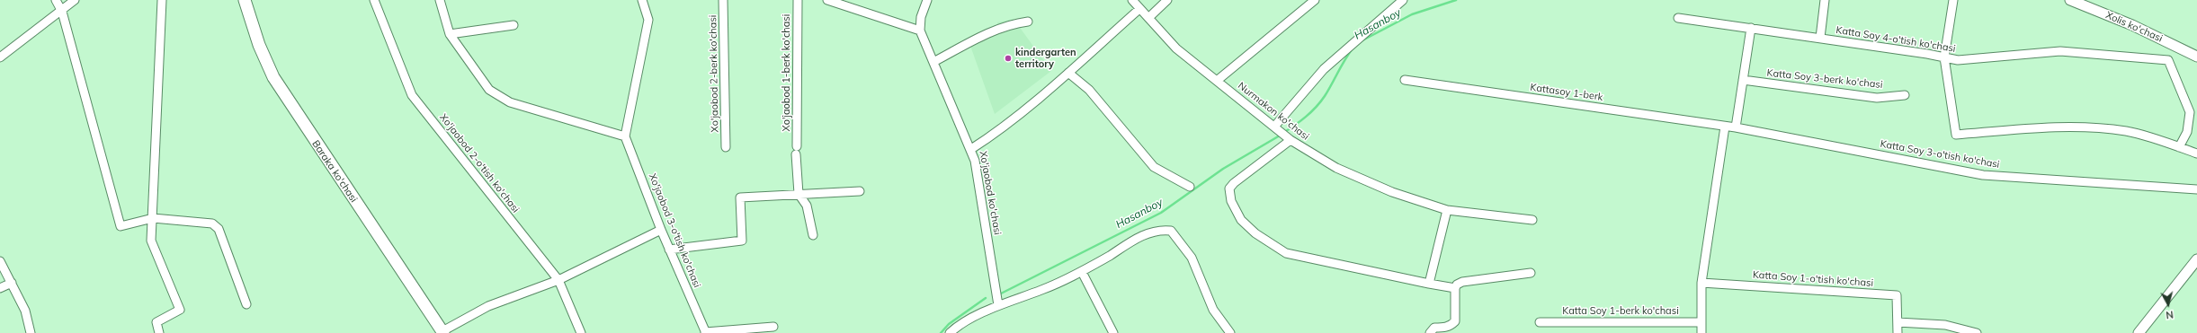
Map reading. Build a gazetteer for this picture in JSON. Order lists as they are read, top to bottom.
{
  "streets": {
    "main road": ["Baraka ko'chasi"],
    "street": [
      "Xolis ko'chasi",
      "Katta Soy 4-o'tish ko'chasi",
      "Xo'jaobod 1-berk ko'chasi",
      "Xo'jaobod 2-berk ko'chasi",
      "Katta Soy 3-berk ko'chasi",
      "Kattasoy 1-berk",
      "Nurmakon ko'chasi",
      "Katta Soy 3-o'tish ko'chasi",
      "Xo'jaobod 2-o'tish ko'chasi",
      "Xo'jaobod ko'chasi",
      "Xo'jaobod 3-o'tish ko'chasi",
      "Katta Soy 1-o'tish ko'chasi",
      "Katta Soy 1-berk ko'chasi"
    ]
  },
  "crossings": [
    ["Kattasoy 1-berk", "Katta Soy 3-o'tish ko'chasi"]
  ],
  "water": ["Hasanboy"],
  "places": ["kindergarten territory"],
  "north": "bottom"
}
